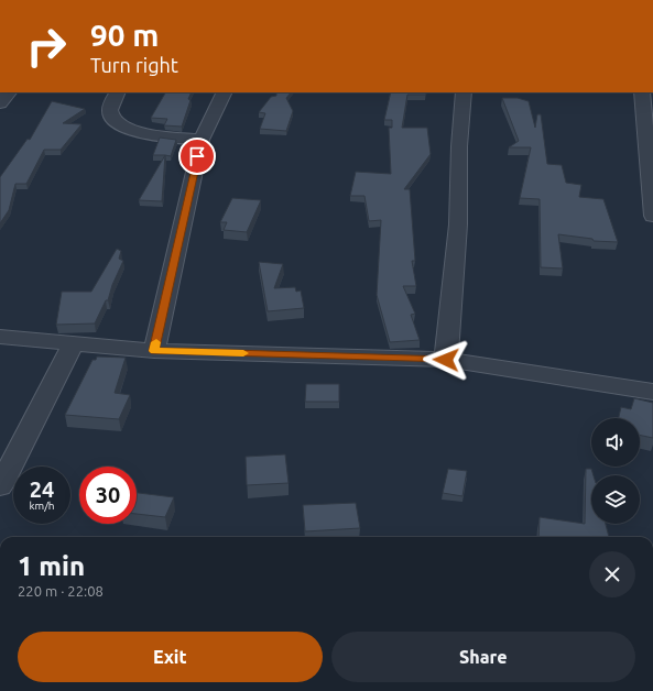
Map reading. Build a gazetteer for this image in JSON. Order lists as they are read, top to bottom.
{
  "page": {
    "turn": ["90 m", "Turn right"],
    "speed": "24 km/h",
    "limit": "30",
    "heading": ["1 min", "220 m · 22:08"],
    "buttons": ["Exit", "Share"]
  }
}
